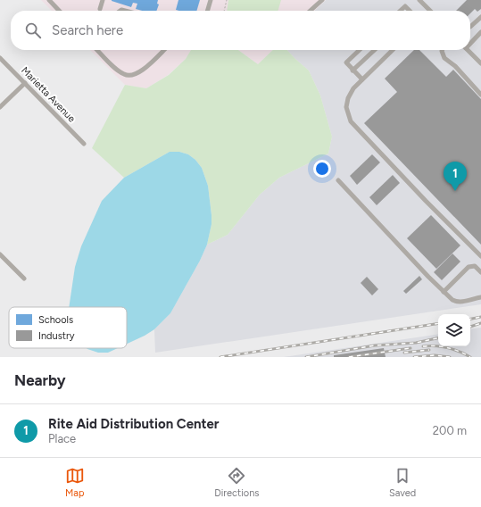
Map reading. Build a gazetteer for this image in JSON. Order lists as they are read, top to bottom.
{
  "streets": {
    "street": ["Marietta Avenue"]
  },
  "legend": ["Schools", "Industry"],
  "page": {
    "search": "Search here",
    "pins": "1",
    "heading": "Nearby",
    "list": [
      {
        "mark": "1",
        "name": "Rite Aid Distribution Center",
        "note": "Place",
        "value": "200 m"
      }
    ],
    "nav": ["Map", "Directions", "Saved"]
  }
}
